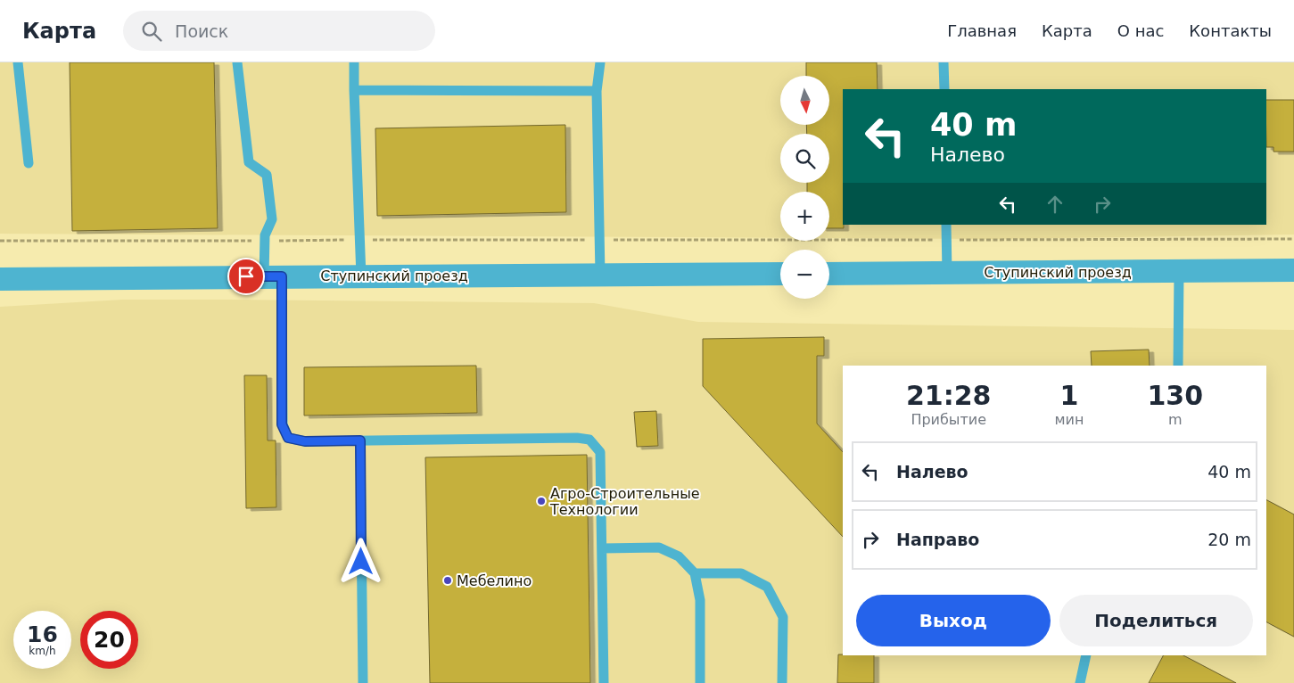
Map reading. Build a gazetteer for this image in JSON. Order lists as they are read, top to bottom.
{
  "streets": {
    "street": ["Ступинский проезд"]
  },
  "places": ["Агро-Строительные Технологии", "Мебелино"],
  "north": "bottom",
  "page": {
    "header": "Карта",
    "search": "Поиск",
    "nav": [
      "Главная",
      "Карта",
      "О нас",
      "Контакты"
    ],
    "map_buttons": ["+", "−"],
    "turn": ["40 m", "Налево"],
    "eta": [
      "21:28",
      "Прибытие",
      "1",
      "мин",
      "130",
      "m"
    ],
    "list": [
      {
        "name": "Налево",
        "value": "40 m"
      },
      {
        "name": "Направо",
        "value": "20 m"
      }
    ],
    "buttons": ["Выход", "Поделиться"],
    "speed": "16 km/h",
    "limit": "20"
  }
}
